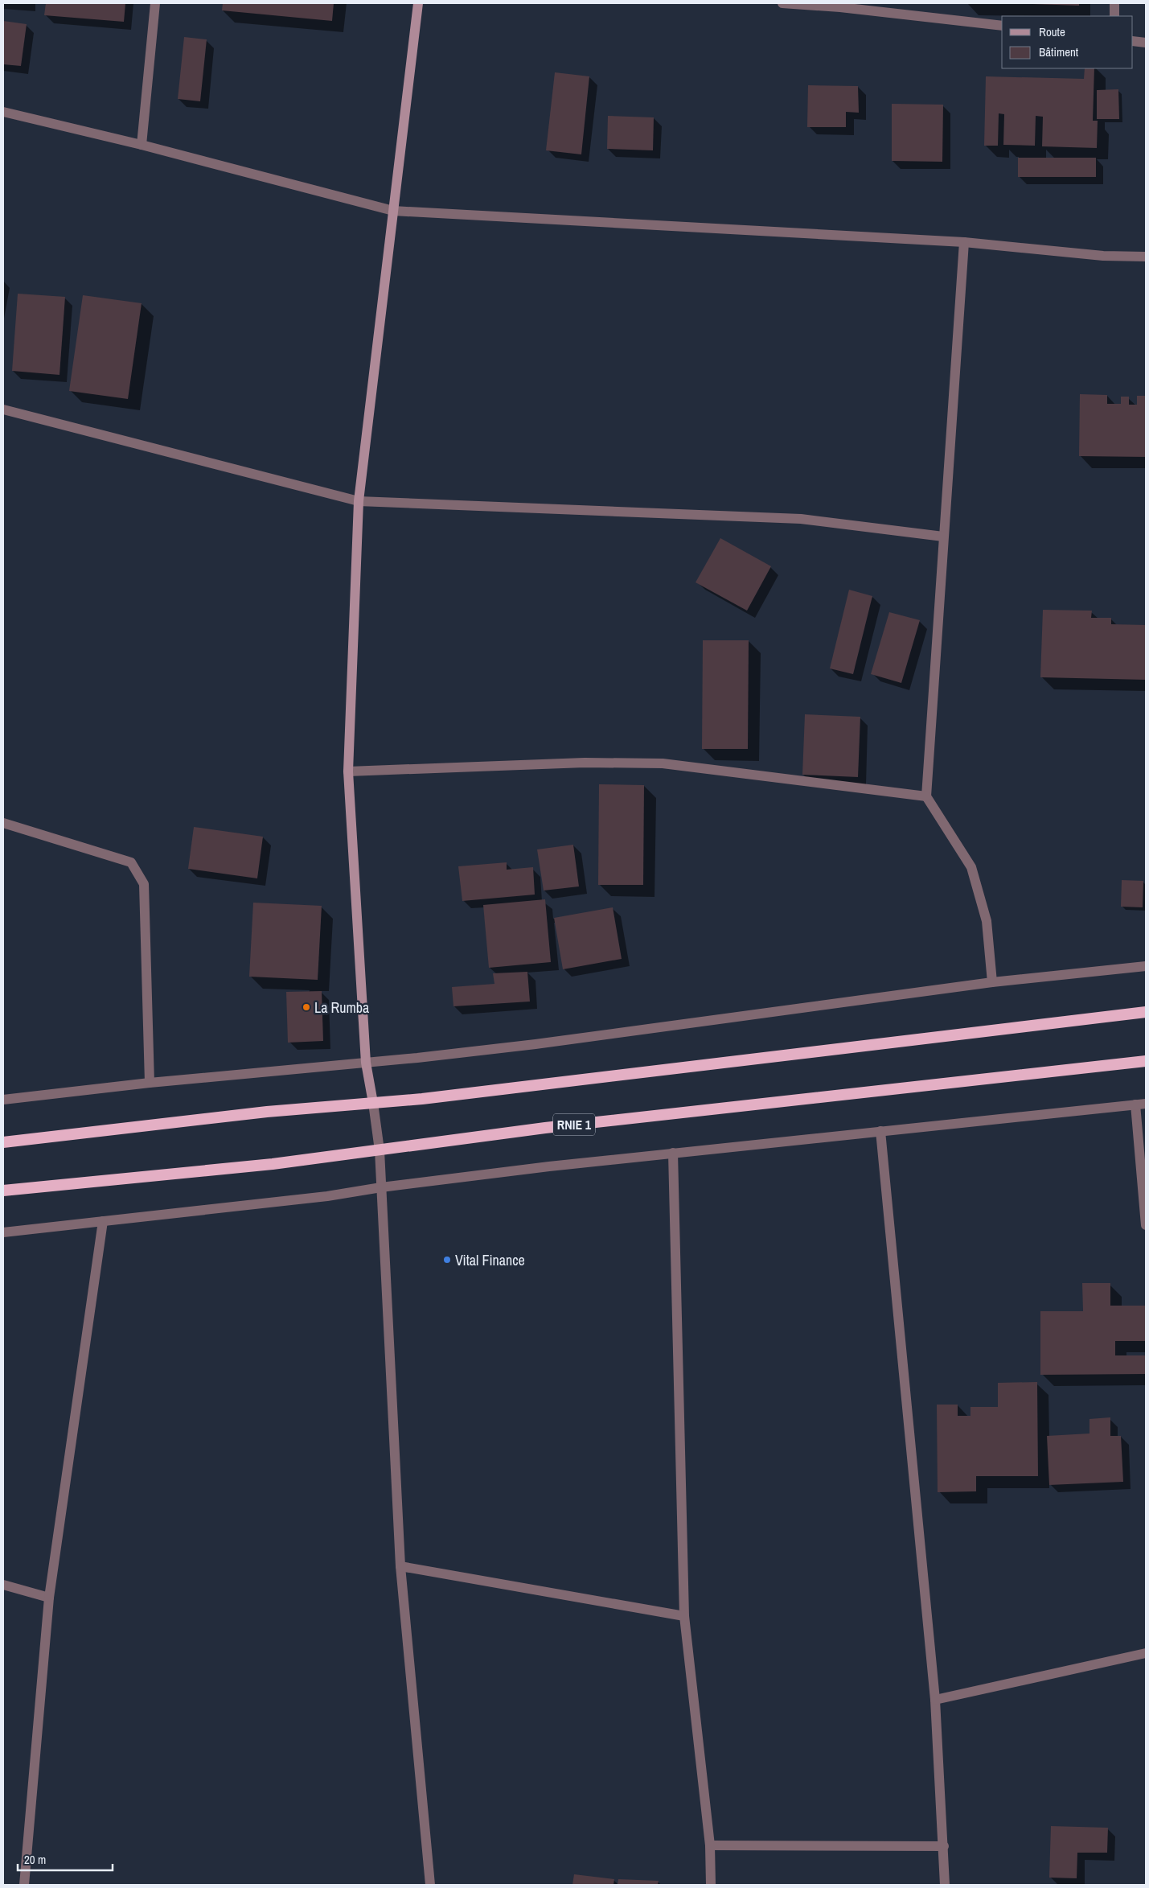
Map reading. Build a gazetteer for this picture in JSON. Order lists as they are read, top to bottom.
{
  "streets": {
    "highway": ["RNIE 1"]
  },
  "places": ["La Rumba", "Vital Finance"],
  "legend": ["Route", "Bâtiment"],
  "scale_bar": "20 m"
}
